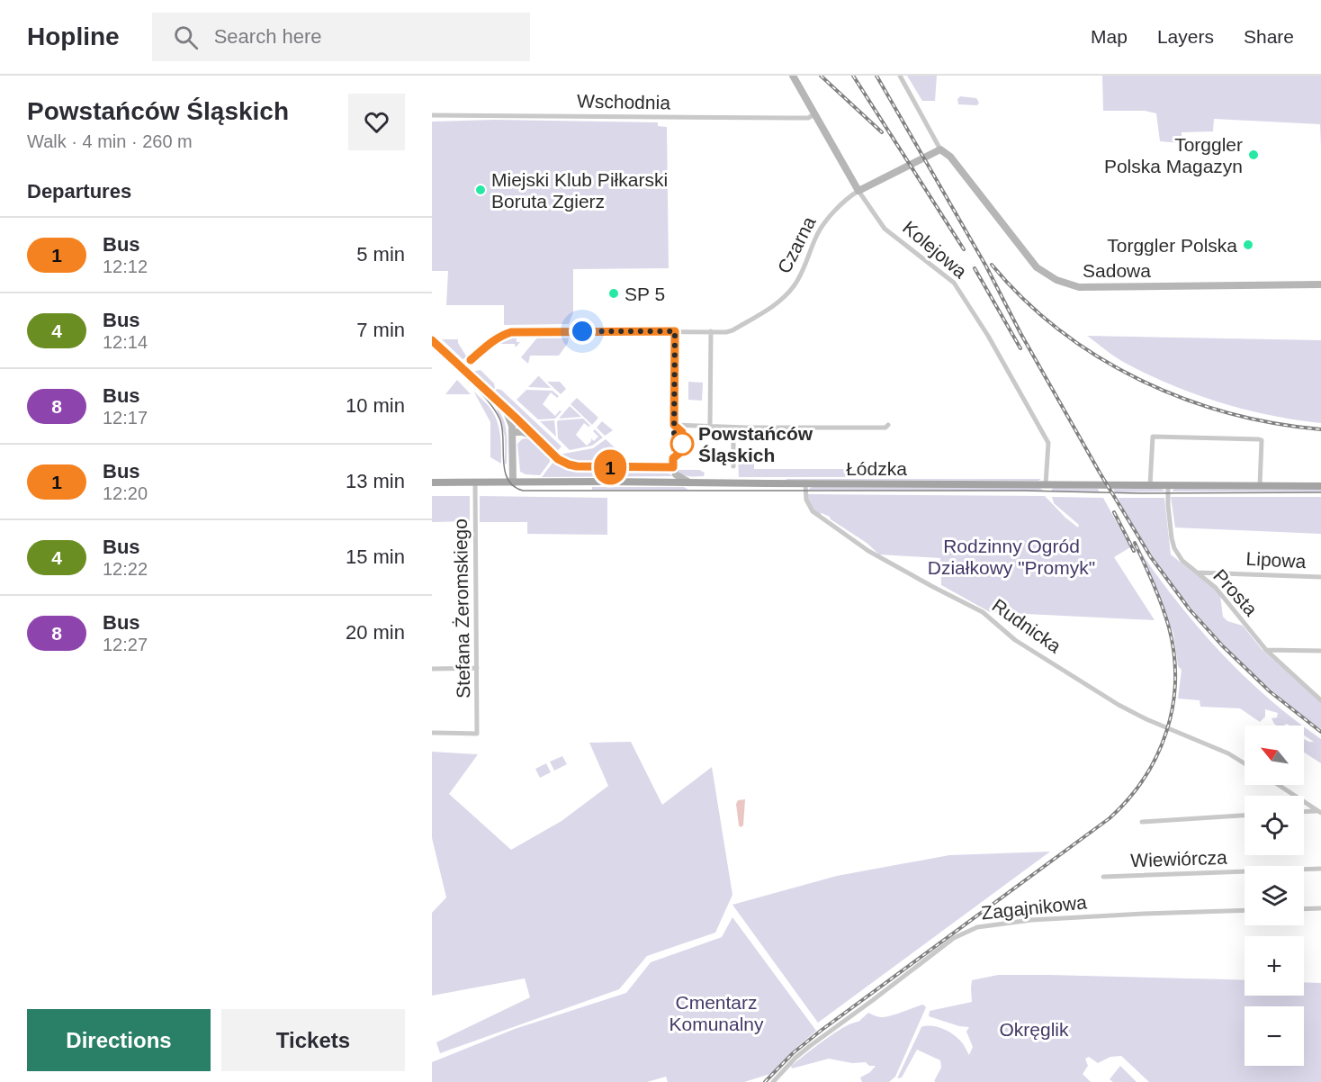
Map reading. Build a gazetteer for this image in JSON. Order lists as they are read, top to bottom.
{
  "streets": {
    "main road": ["Łódzka"],
    "street": [
      "Wschodnia",
      "Czarna",
      "Kolejowa",
      "Sadowa",
      "Lipowa",
      "Prosta",
      "Stefana Żeromskiego",
      "Rudnicka",
      "Wiewiórcza",
      "Zagajnikowa"
    ]
  },
  "crossings": [
    ["Wschodnia", "Kolejowa"],
    ["Czarna", "Kolejowa"],
    ["Czarna", "Sadowa"],
    ["Kolejowa", "Łódzka"],
    ["Łódzka", "Prosta"],
    ["Łódzka", "Stefana Żeromskiego"],
    ["Łódzka", "Rudnicka"],
    ["Lipowa", "Prosta"]
  ],
  "parks": ["Rodzinny Ogród Działkowy \"Promyk\"", "Cmentarz Komunalny", "Okręglik"],
  "places": [
    "Torggler Polska Magazyn",
    "Miejski Klub Piłkarski Boruta Zgierz",
    "Torggler Polska",
    "SP 5",
    "Powstańców Śląskich"
  ],
  "lines": ["bus line 1"],
  "north": "top left",
  "page": {
    "header": "Hopline",
    "search": "Search here",
    "nav": ["Map", "Layers", "Share"],
    "heading": [
      ["Powstańców Śląskich", "Walk · 4 min · 260 m"],
      "Departures"
    ],
    "on_map": "1",
    "list": [
      {
        "mark": "1",
        "name": "Bus",
        "note": "12:12",
        "value": "5 min"
      },
      {
        "mark": "4",
        "name": "Bus",
        "note": "12:14",
        "value": "7 min"
      },
      {
        "mark": "8",
        "name": "Bus",
        "note": "12:17",
        "value": "10 min"
      },
      {
        "mark": "1",
        "name": "Bus",
        "note": "12:20",
        "value": "13 min"
      },
      {
        "mark": "4",
        "name": "Bus",
        "note": "12:22",
        "value": "15 min"
      },
      {
        "mark": "8",
        "name": "Bus",
        "note": "12:27",
        "value": "20 min"
      }
    ],
    "map_buttons": ["+", "−"],
    "buttons": ["Directions", "Tickets"]
  }
}
